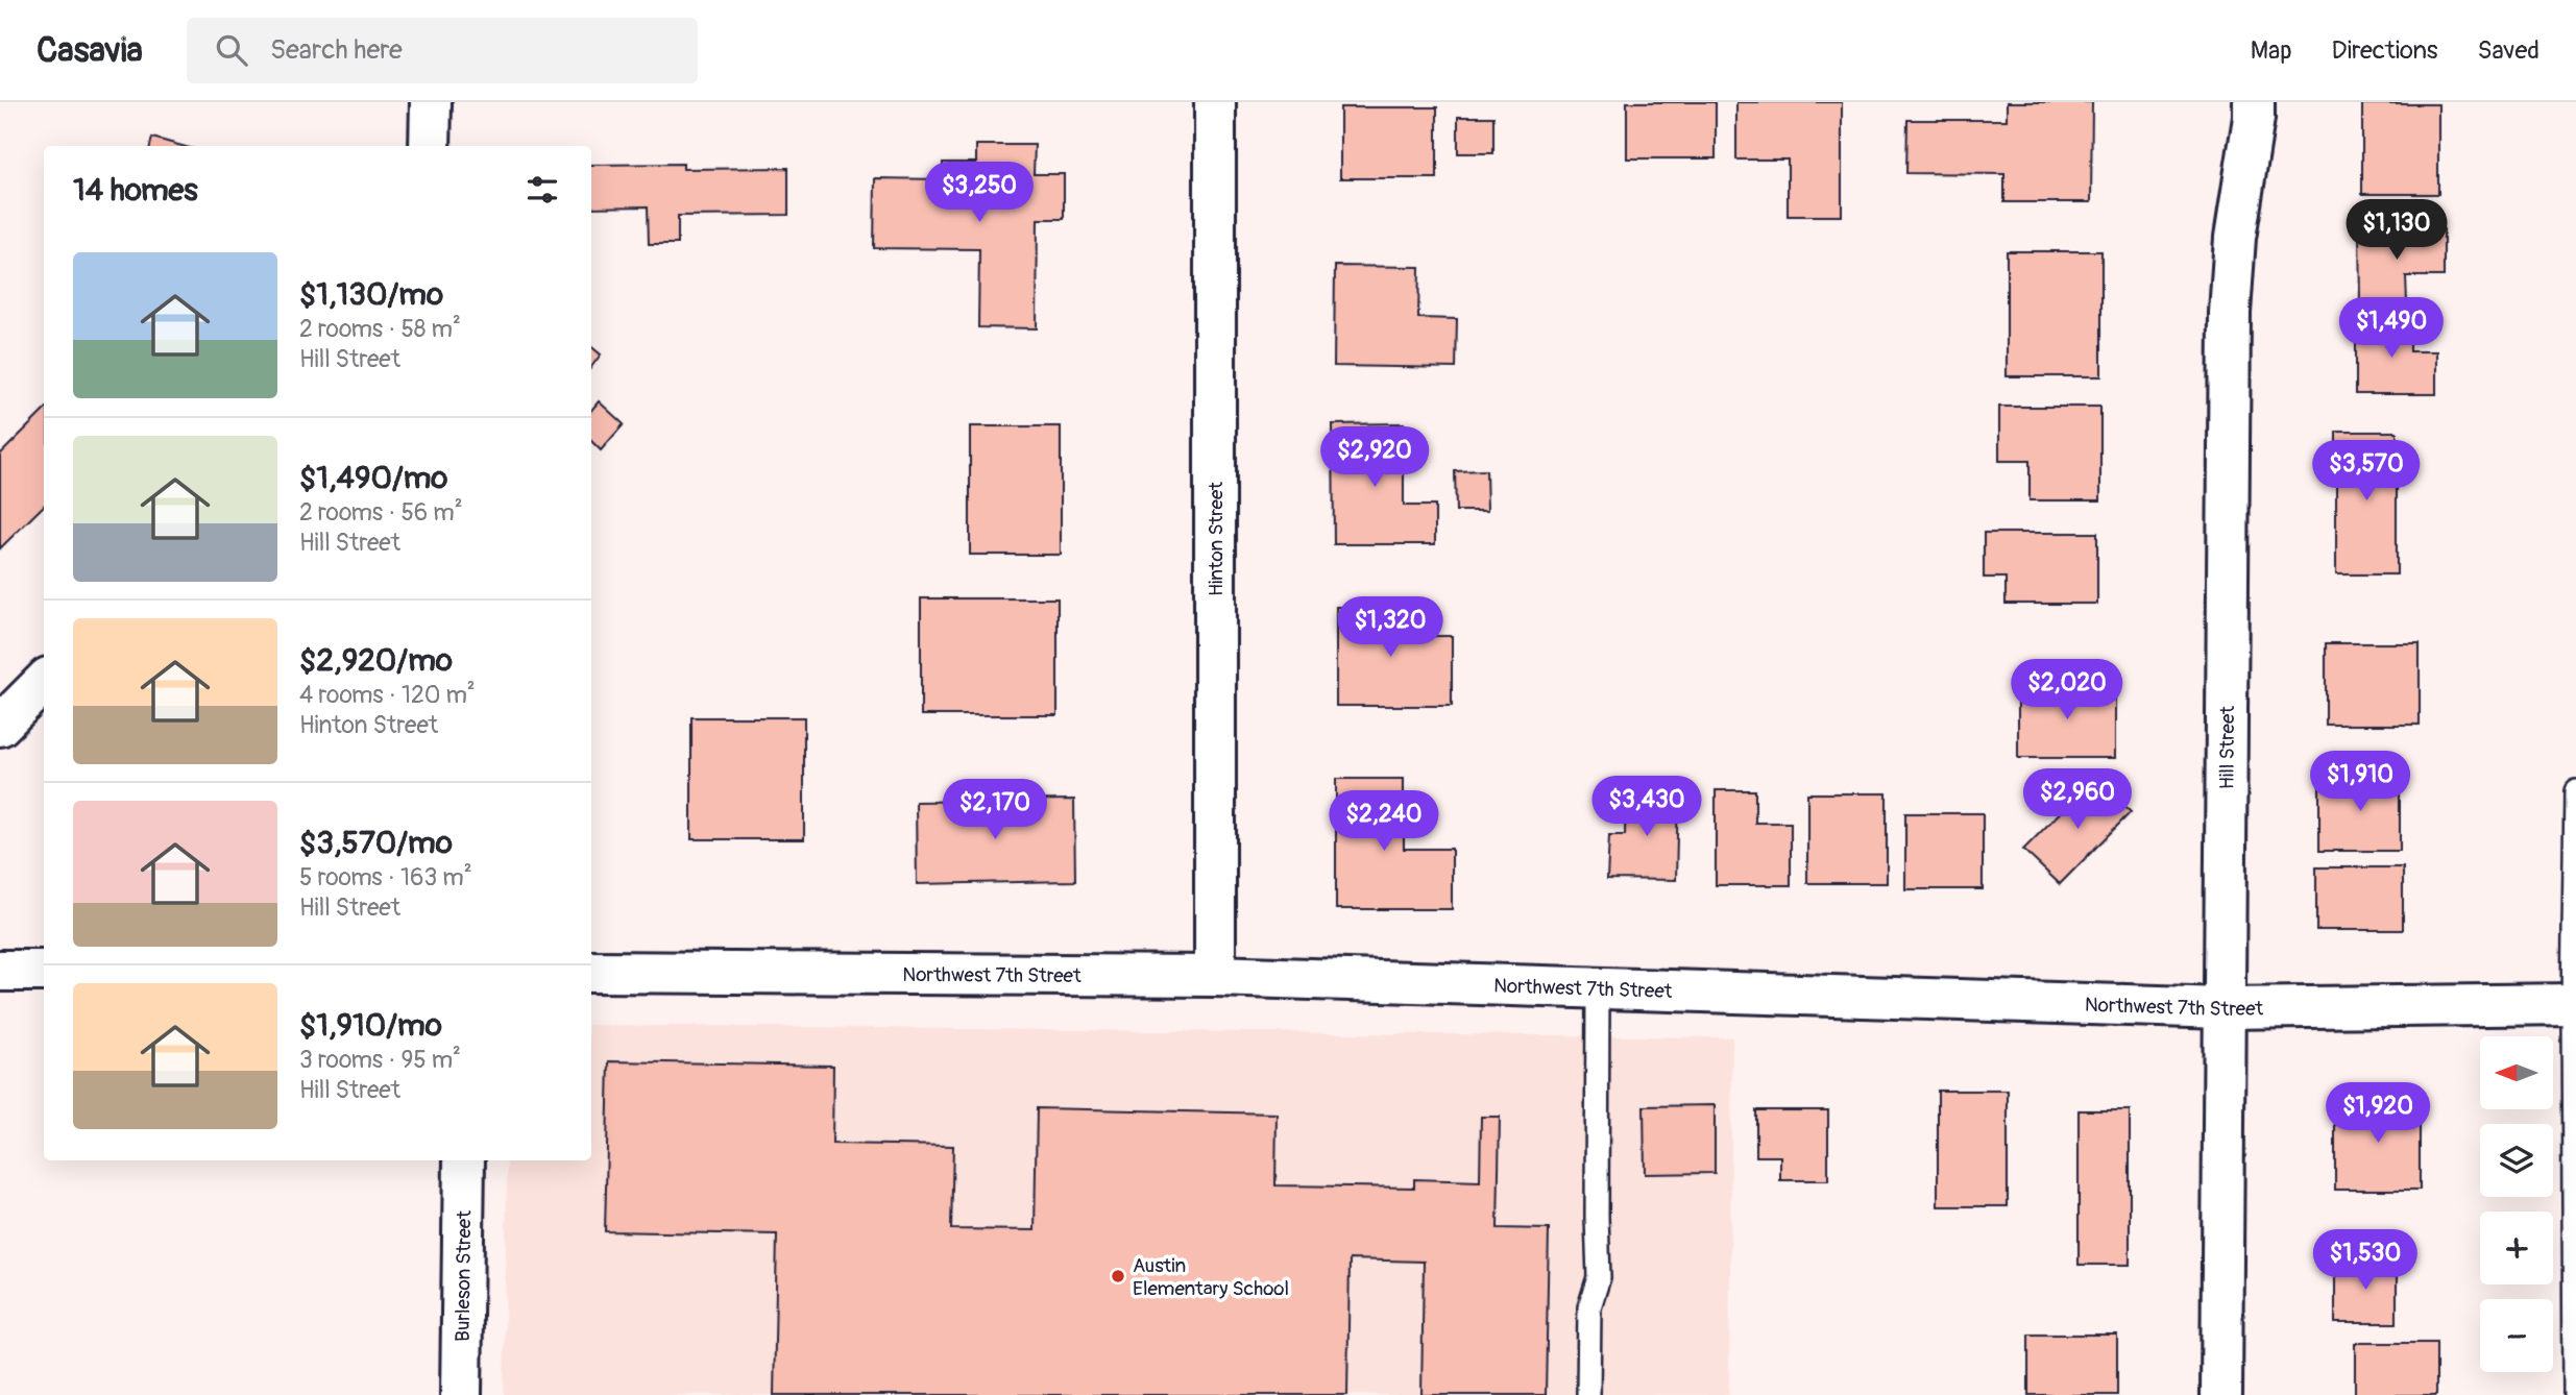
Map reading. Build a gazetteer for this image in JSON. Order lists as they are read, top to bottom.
{
  "streets": {
    "street": [
      "Hinton Street",
      "Hill Street",
      "Northwest 7th Street",
      "Burleson Street"
    ]
  },
  "crossings": [
    ["Hinton Street", "Northwest 7th Street"],
    ["Hill Street", "Northwest 7th Street"]
  ],
  "places": ["Austin Elementary School"],
  "north": "left",
  "page": {
    "header": "Casavia",
    "search": "Search here",
    "nav": ["Map", "Directions", "Saved"],
    "heading": "14 homes",
    "price": [
      "$3,250",
      "$1,130",
      "$1,490",
      "$2,920",
      "$3,570",
      "$1,320",
      "$2,020",
      "$1,910",
      "$2,960",
      "$3,430",
      "$2,170",
      "$2,240",
      "$1,920",
      "$1,530"
    ],
    "list": [
      {
        "name": "$1,130/mo",
        "note": "2 rooms · 58 m² · Hill Street"
      },
      {
        "name": "$1,490/mo",
        "note": "2 rooms · 56 m² · Hill Street"
      },
      {
        "name": "$2,920/mo",
        "note": "4 rooms · 120 m² · Hinton Street"
      },
      {
        "name": "$3,570/mo",
        "note": "5 rooms · 163 m² · Hill Street"
      },
      {
        "name": "$1,910/mo",
        "note": "3 rooms · 95 m² · Hill Street"
      }
    ],
    "map_buttons": ["+", "−"]
  }
}
